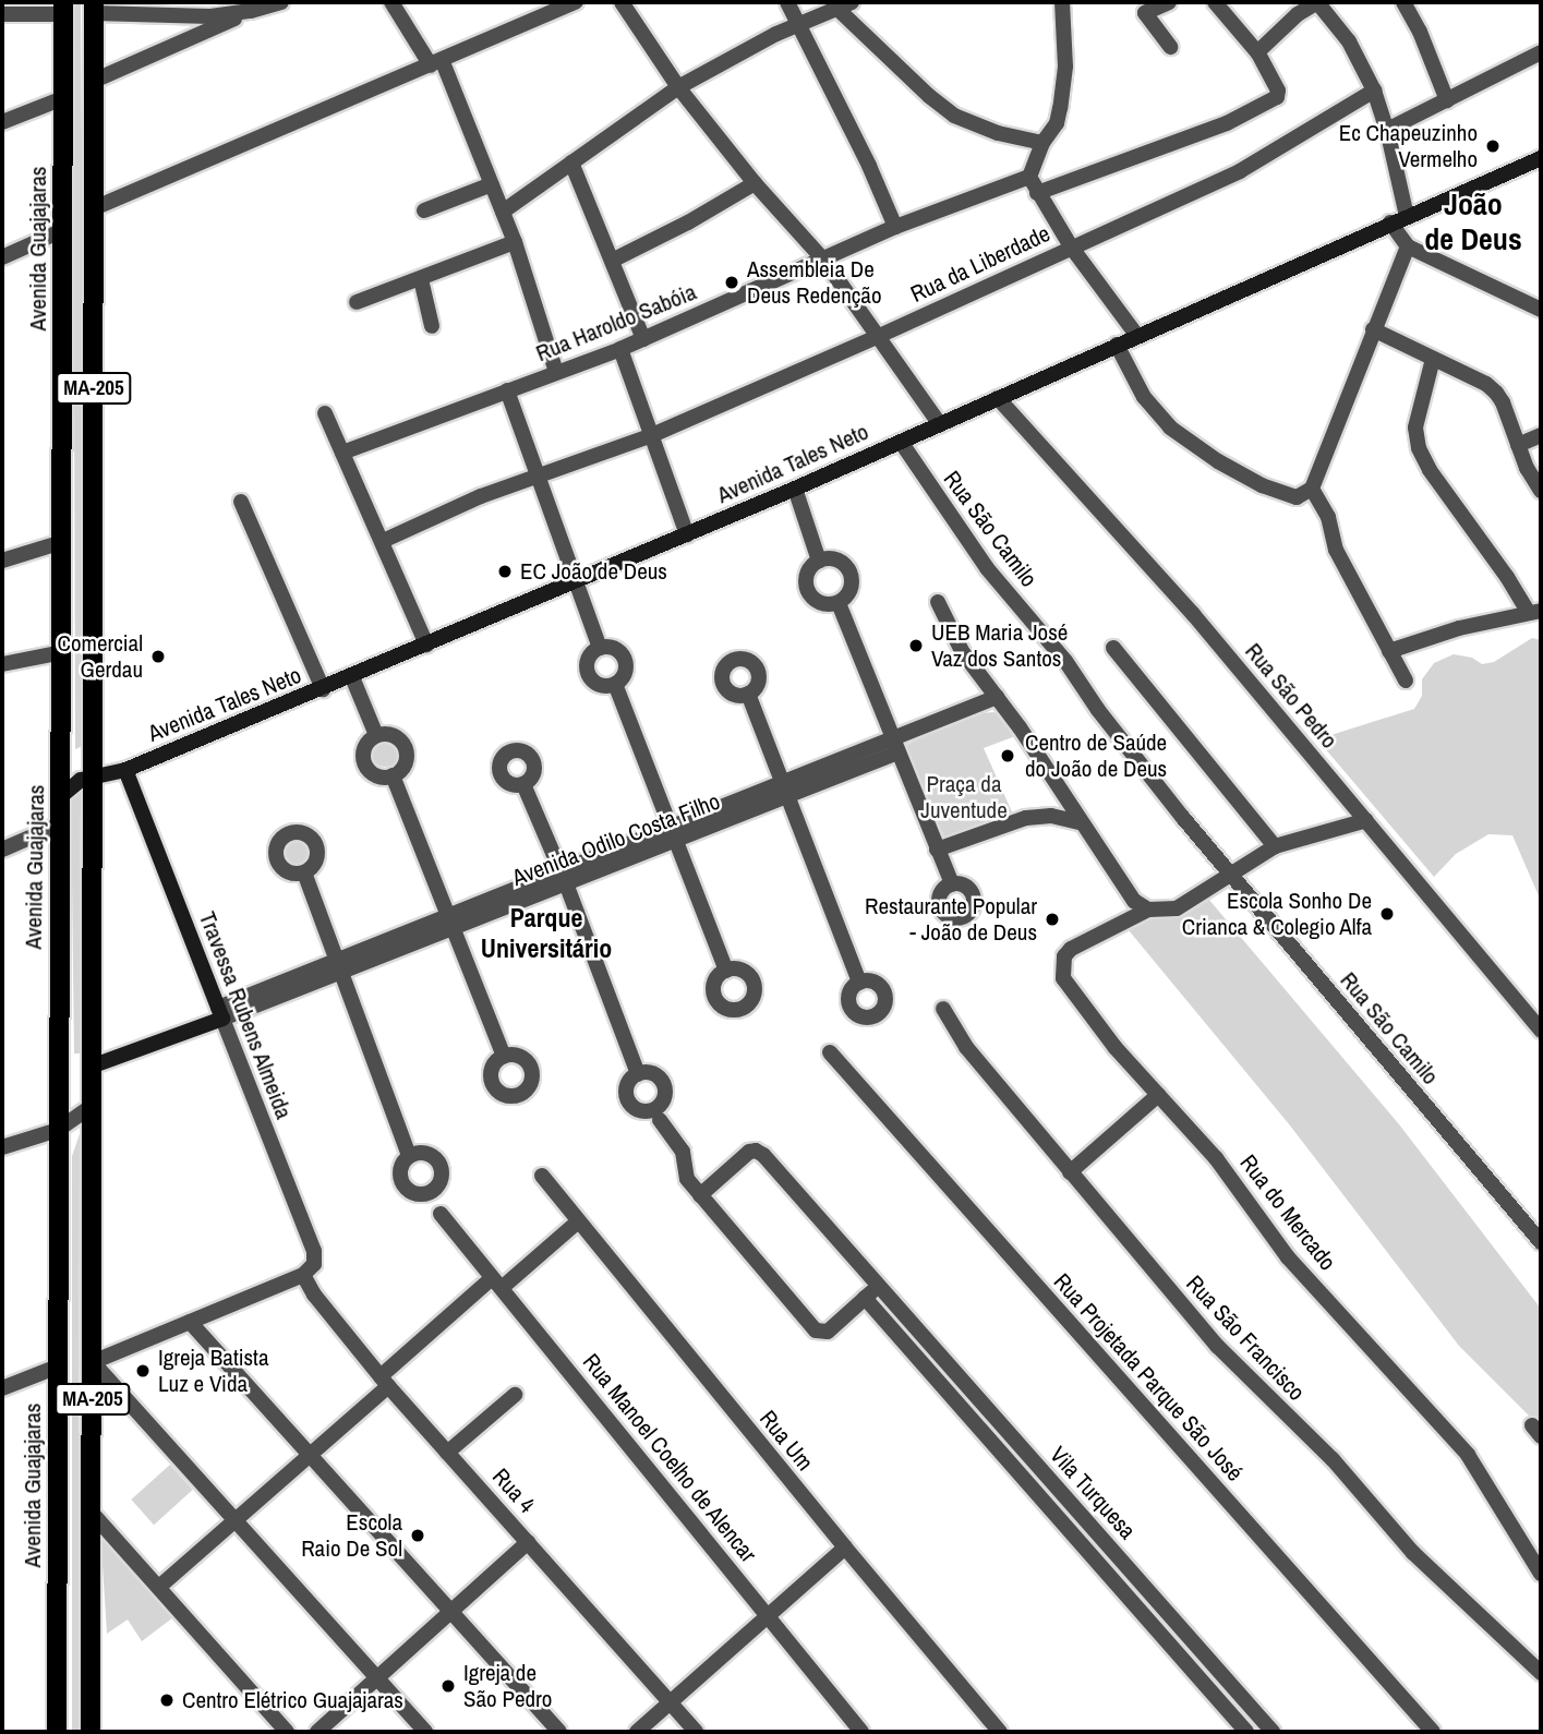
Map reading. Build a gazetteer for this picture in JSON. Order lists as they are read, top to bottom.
{
  "streets": {
    "main road": [
      "Avenida Guajajaras",
      "MA-205",
      "Avenida Tales Neto",
      "Avenida Odilo Costa Filho",
      "Travessa Rubens Almeida"
    ],
    "street": [
      "Rua da Liberdade",
      "Rua Haroldo Sabóia",
      "Rua São Camilo",
      "Rua São Pedro",
      "Rua do Mercado",
      "Rua São Francisco",
      "Rua Projetada Parque São José",
      "Rua Um",
      "Rua Manoel Coelho de Alencar",
      "Rua 4",
      "Vila Turquesa"
    ]
  },
  "crossings": [
    ["Avenida Guajajaras", "Avenida Tales Neto"],
    ["MA-205", "Avenida Tales Neto"],
    ["MA-205", "Avenida Odilo Costa Filho"],
    ["Avenida Tales Neto", "Rua São Camilo"],
    ["Avenida Tales Neto", "Rua São Pedro"],
    ["Avenida Tales Neto", "Travessa Rubens Almeida"],
    ["Avenida Odilo Costa Filho", "Travessa Rubens Almeida"],
    ["Travessa Rubens Almeida", "Rua 4"]
  ],
  "districts": ["João de Deus", "Parque Universitário"],
  "parks": ["Praça da Juventude"],
  "places": [
    "Ec Chapeuzinho Vermelho",
    "Assembleia De Deus Redenção",
    "EC João de Deus",
    "UEB Maria José Vaz dos Santos",
    "Comercial Gerdau",
    "Centro de Saúde do João de Deus",
    "Escola Sonho De Crianca & Colegio Alfa",
    "Restaurante Popular - João de Deus",
    "Igreja Batista Luz e Vida",
    "Escola Raio De Sol",
    "Igreja de São Pedro",
    "Centro Elétrico Guajajaras"
  ]
}
